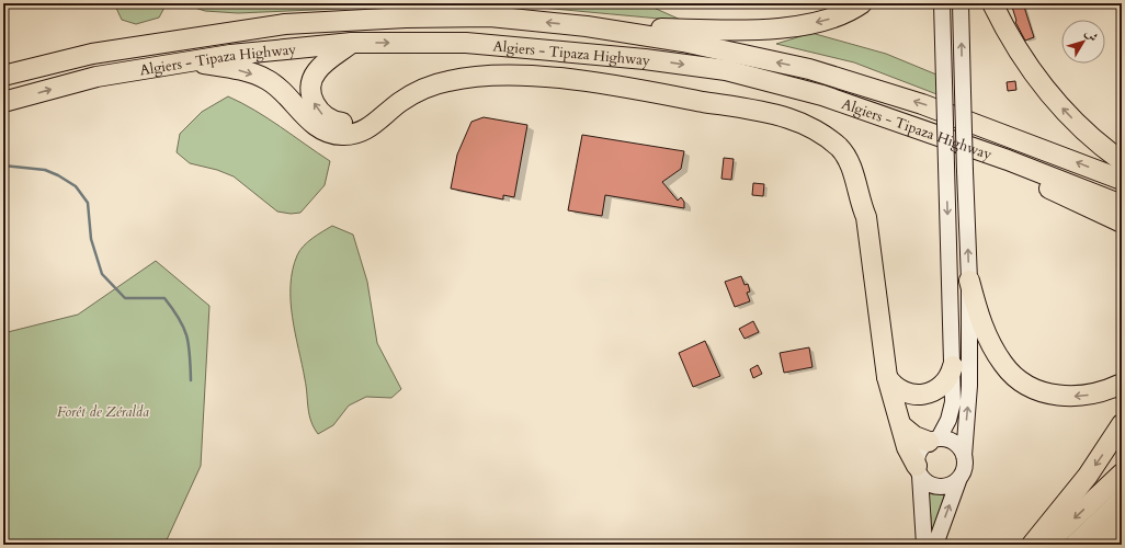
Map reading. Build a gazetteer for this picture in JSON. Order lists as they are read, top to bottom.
{
  "streets": {
    "highway": ["Algiers - Tipaza Highway"]
  },
  "parks": ["Forêt de Zéralda"],
  "north": "top right"
}
